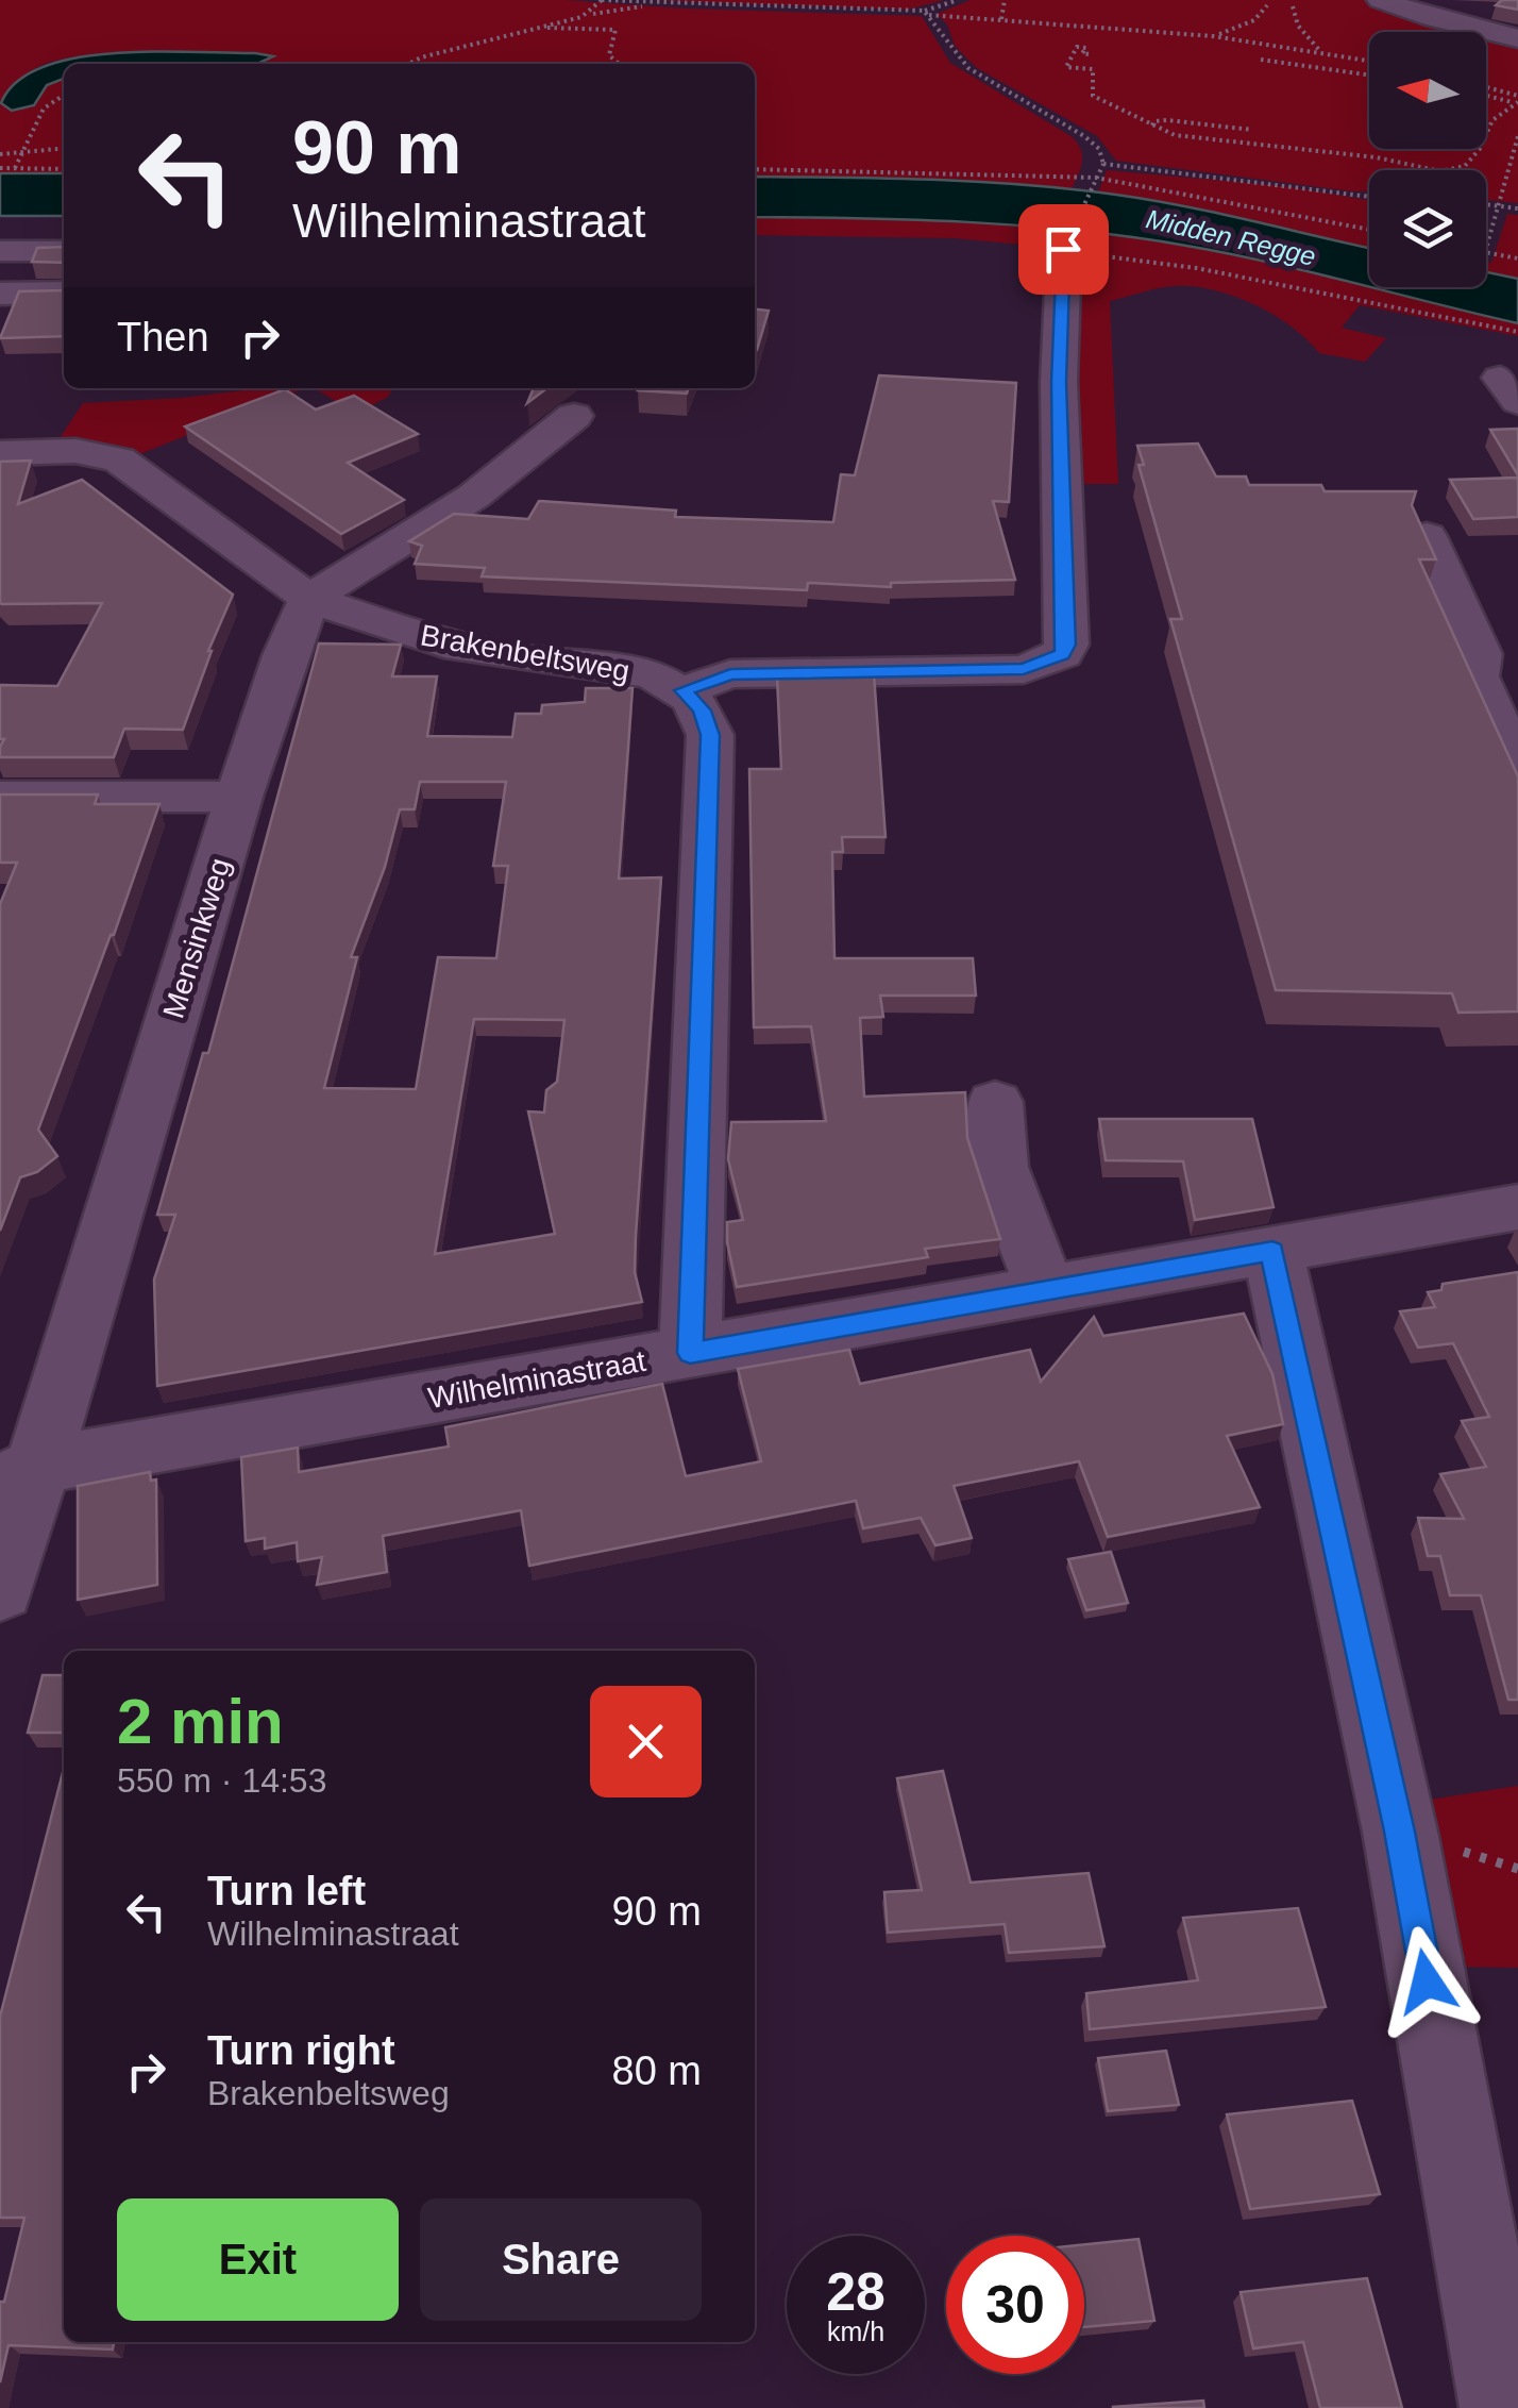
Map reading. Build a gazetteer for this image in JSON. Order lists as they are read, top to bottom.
{
  "streets": {
    "street": ["Brakenbeltsweg", "Mensinkweg", "Wilhelminastraat"]
  },
  "crossings": [
    ["Brakenbeltsweg", "Mensinkweg"],
    ["Mensinkweg", "Wilhelminastraat"]
  ],
  "water": ["Midden Regge"],
  "north": "left",
  "page": {
    "turn": ["90 m", "Wilhelminastraat"],
    "then": "Then",
    "heading": ["2 min", "550 m · 14:53"],
    "list": [
      {
        "name": "Turn left",
        "note": "Wilhelminastraat",
        "value": "90 m"
      },
      {
        "name": "Turn right",
        "note": "Brakenbeltsweg",
        "value": "80 m"
      }
    ],
    "buttons": ["Exit", "Share"],
    "speed": "28 km/h",
    "limit": "30"
  }
}
